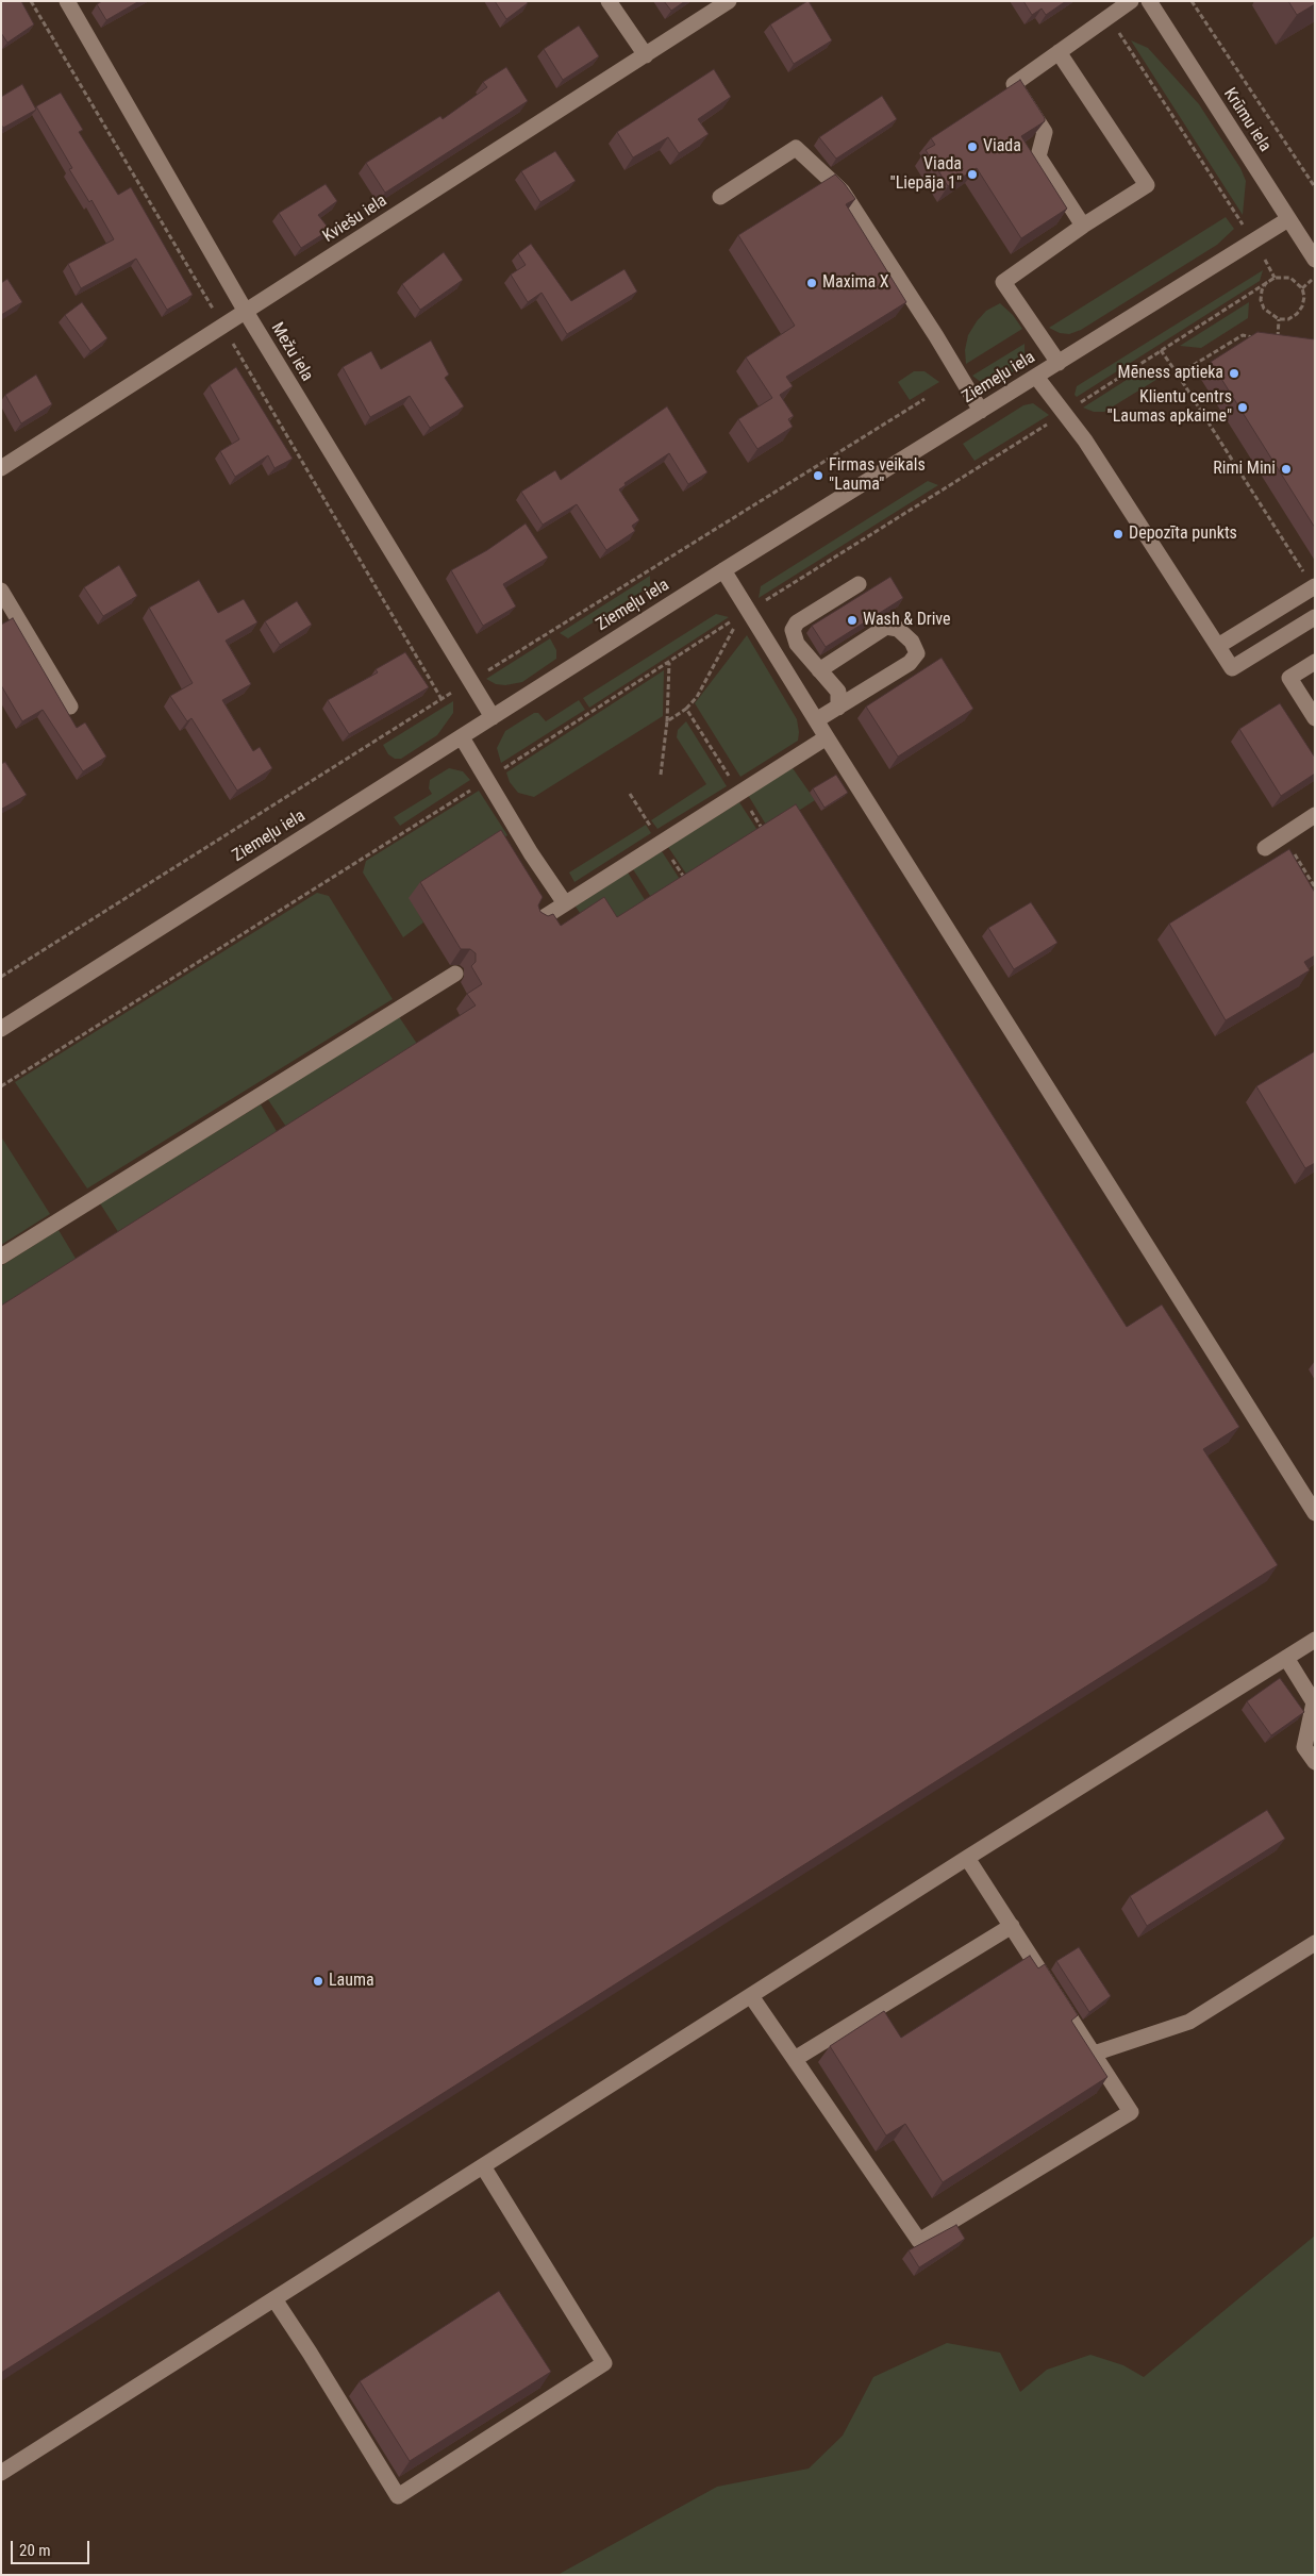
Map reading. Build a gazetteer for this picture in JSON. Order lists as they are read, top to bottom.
{
  "streets": {
    "street": [
      "Krūmu iela",
      "Kviešu iela",
      "Mežu iela",
      "Ziemeļu iela"
    ]
  },
  "crossings": [
    ["Krūmu iela", "Ziemeļu iela"],
    ["Kviešu iela", "Mežu iela"],
    ["Mežu iela", "Ziemeļu iela"]
  ],
  "places": [
    "Viada",
    "Viada \"Liepāja 1\"",
    "Maxima X",
    "Mēness aptieka",
    "Klientu centrs \"Laumas apkaime\"",
    "Rimi Mini",
    "Firmas veikals \"Lauma\"",
    "Depozīta punkts",
    "Wash & Drive",
    "Lauma"
  ],
  "scale_bar": "20 m"
}
